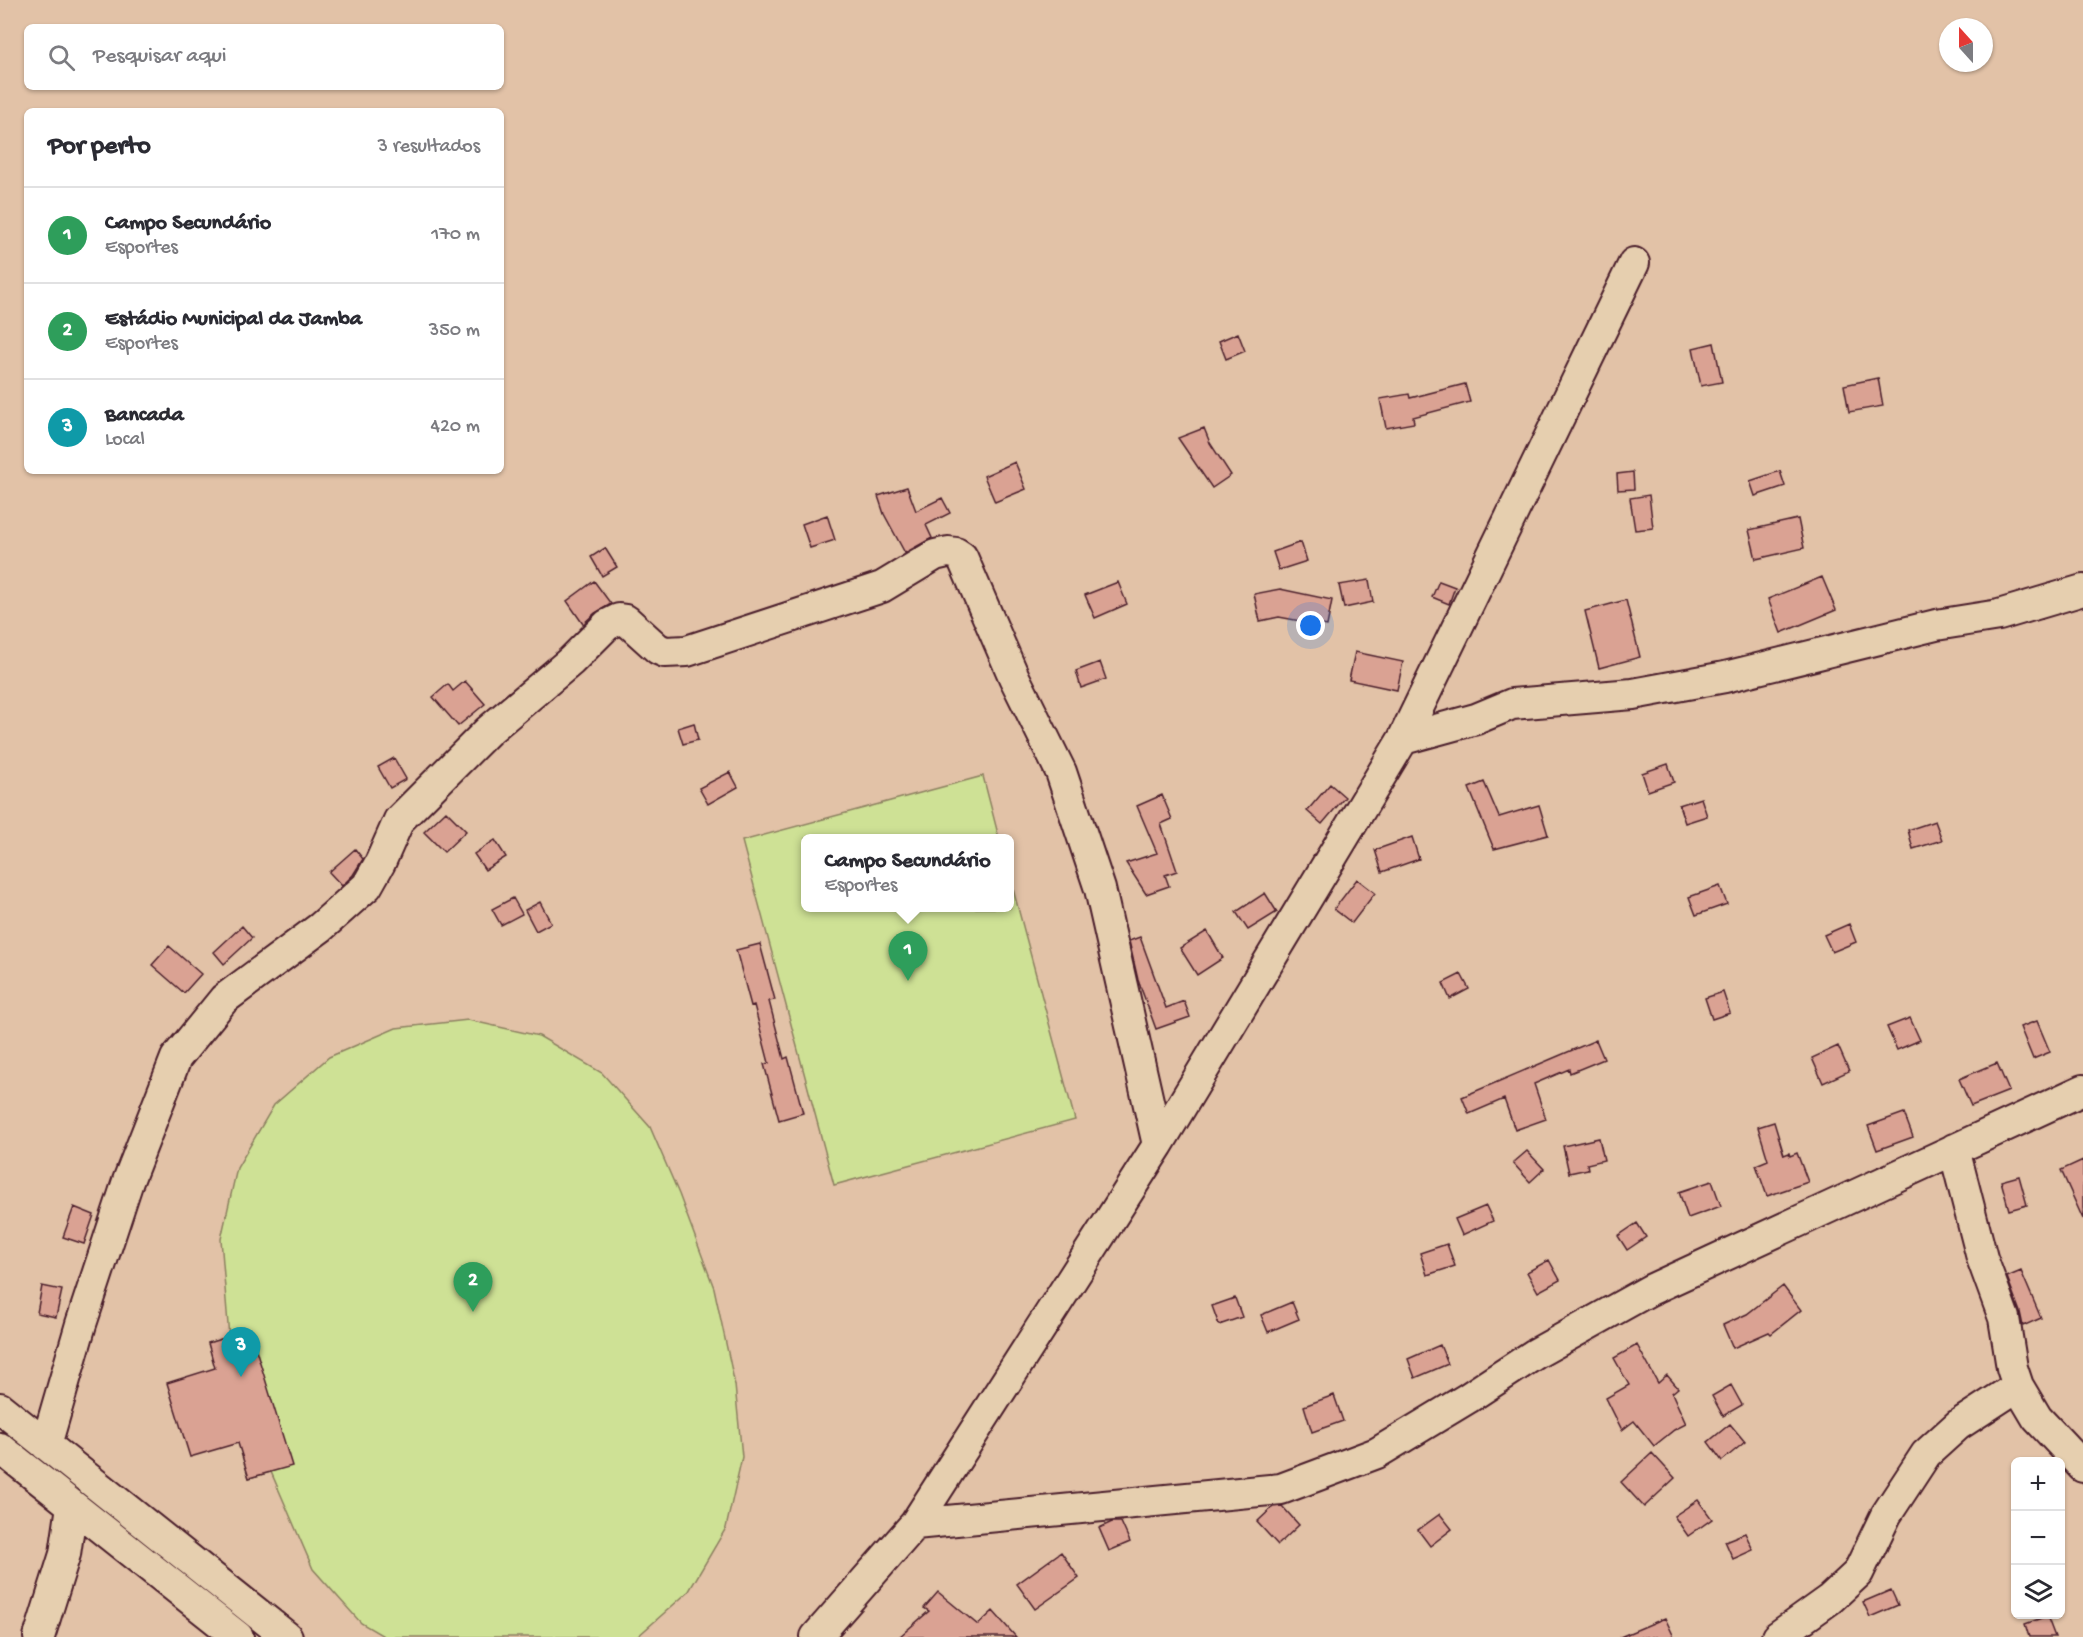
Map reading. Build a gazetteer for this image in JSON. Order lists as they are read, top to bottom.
{
  "north": "top",
  "page": {
    "search": "Pesquisar aqui",
    "heading": ["Por perto", "3 resultados"],
    "list": [
      {
        "mark": "1",
        "name": "Campo Secundário",
        "note": "Esportes",
        "value": "170 m"
      },
      {
        "mark": "2",
        "name": "Estádio Municipal da Jamba",
        "note": "Esportes",
        "value": "350 m"
      },
      {
        "mark": "3",
        "name": "Bancada",
        "note": "Local",
        "value": "420 m"
      }
    ],
    "popup": ["Campo Secundário", "Esportes"],
    "pins": ["1", "2", "3"],
    "map_buttons": ["+", "−"]
  }
}
